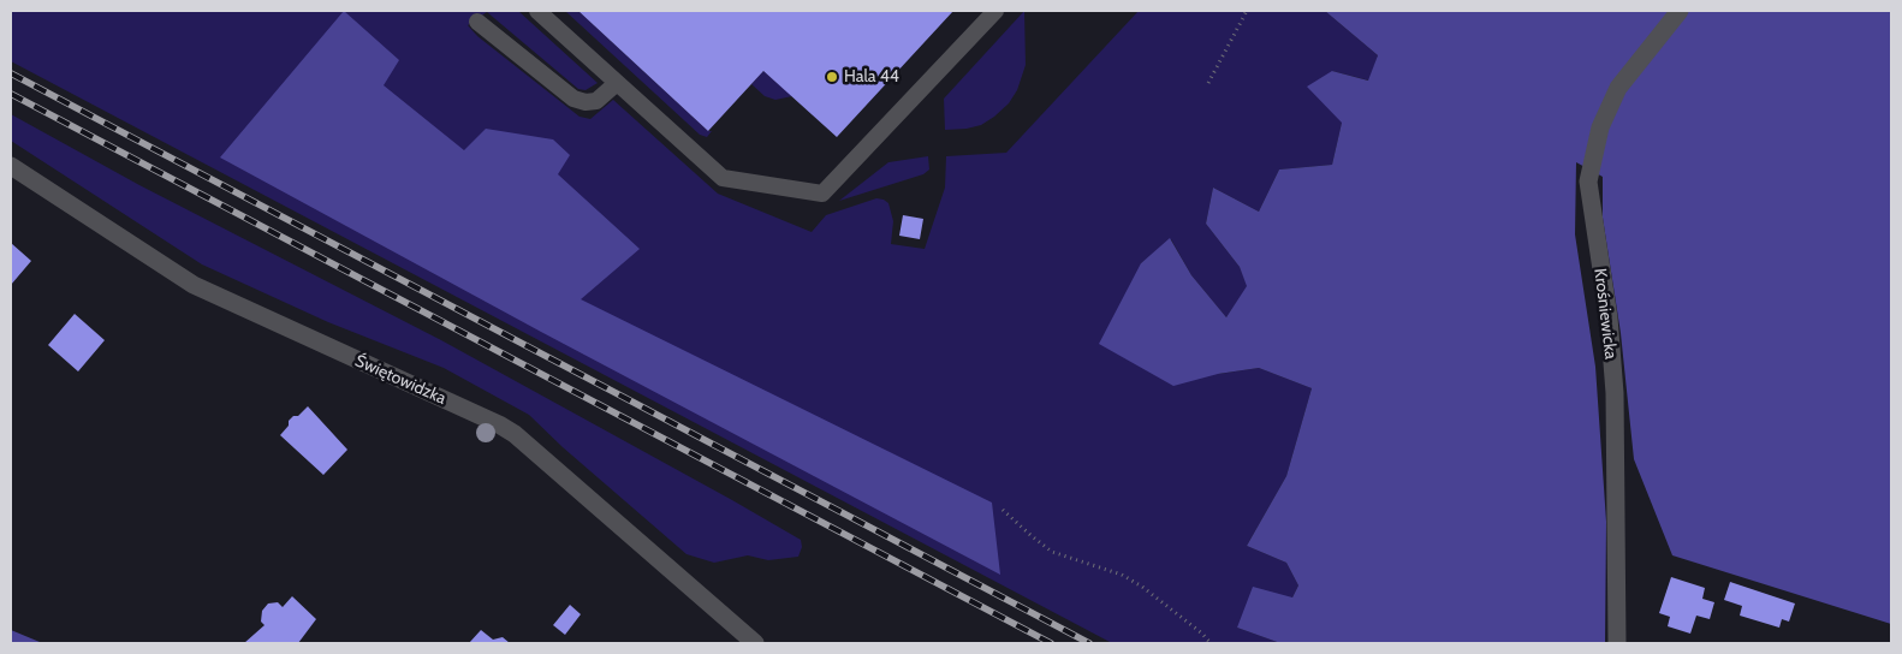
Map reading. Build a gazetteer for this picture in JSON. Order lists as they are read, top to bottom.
{
  "streets": {
    "street": ["Krośniewicka", "Świętowidzka"]
  },
  "places": ["Hala 44"]
}
